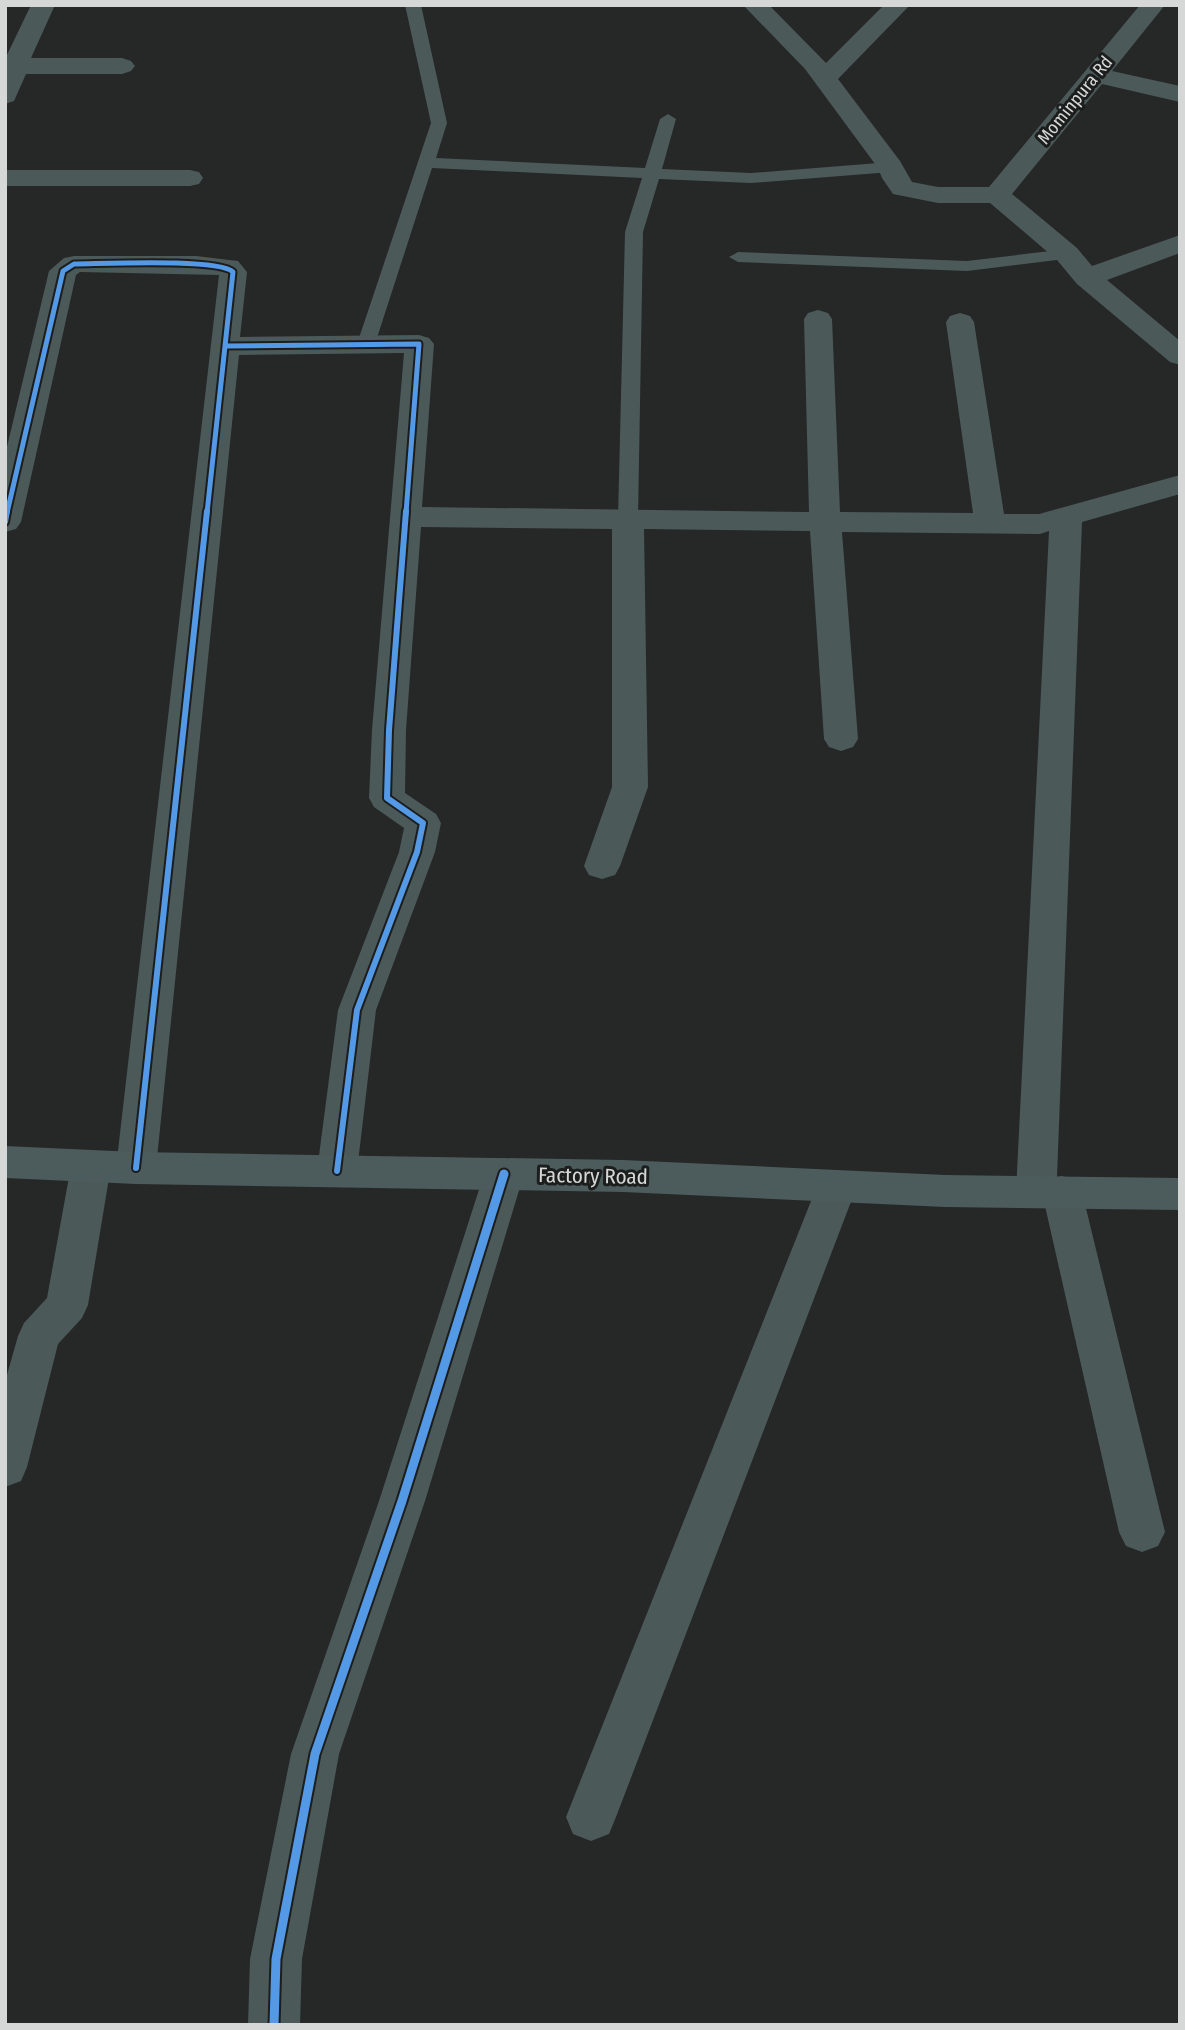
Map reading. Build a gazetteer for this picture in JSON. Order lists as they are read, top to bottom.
{
  "streets": {
    "main road": ["Factory Road"],
    "street": ["Mominpura Rd"]
  }
}
